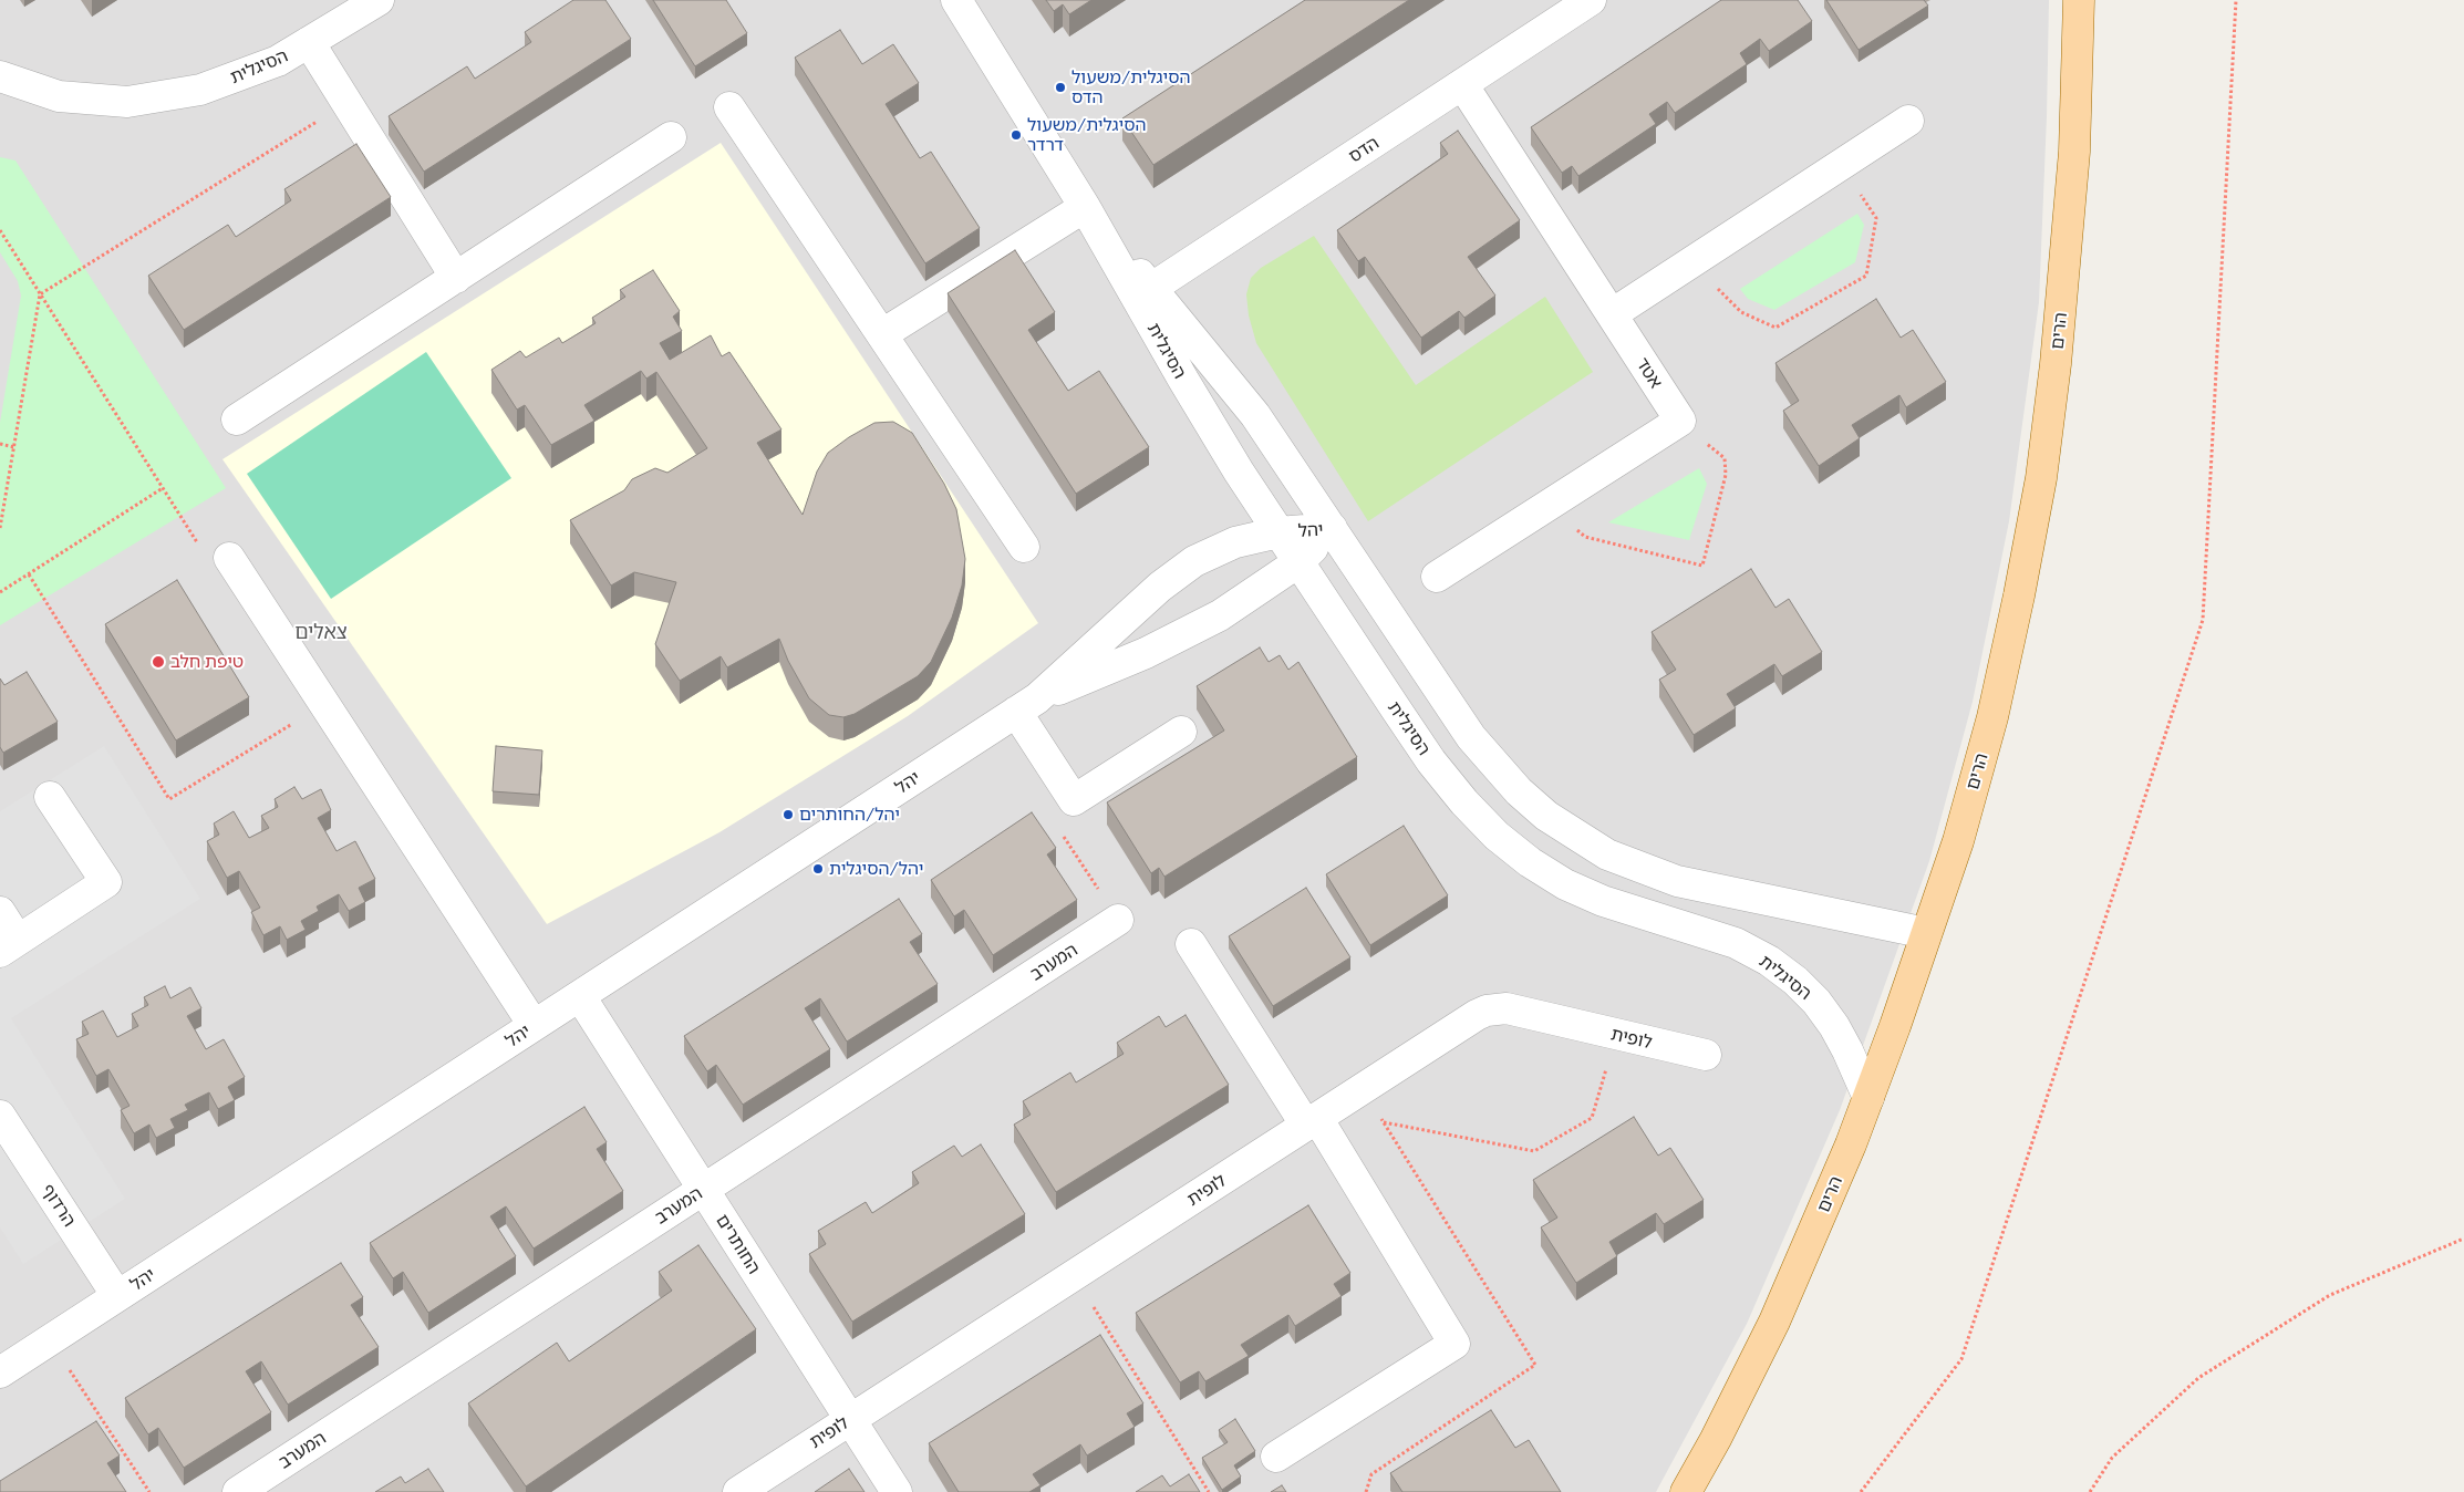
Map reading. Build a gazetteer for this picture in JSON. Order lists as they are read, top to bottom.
{
  "streets": {
    "main road": ["הרים"],
    "street": [
      "הסיגלית",
      "הדס",
      "אטד",
      "יהל",
      "המערב",
      "לופית",
      "הרדוף",
      "החותרים"
    ]
  },
  "crossings": [
    ["הסיגלית", "הדס"],
    ["הסיגלית", "הרים"],
    ["הסיגלית", "יהל"],
    ["הדס", "אטד"],
    ["יהל", "הרדוף"],
    ["יהל", "החותרים"],
    ["המערב", "החותרים"],
    ["לופית", "החותרים"]
  ],
  "districts": ["צאלים"],
  "places": [
    "הסיגלית/משעול הדס",
    "הסיגלית/משעול דרדר",
    "טיפת חלב",
    "יהל/החותרים",
    "יהל/הסיגלית"
  ]
}
